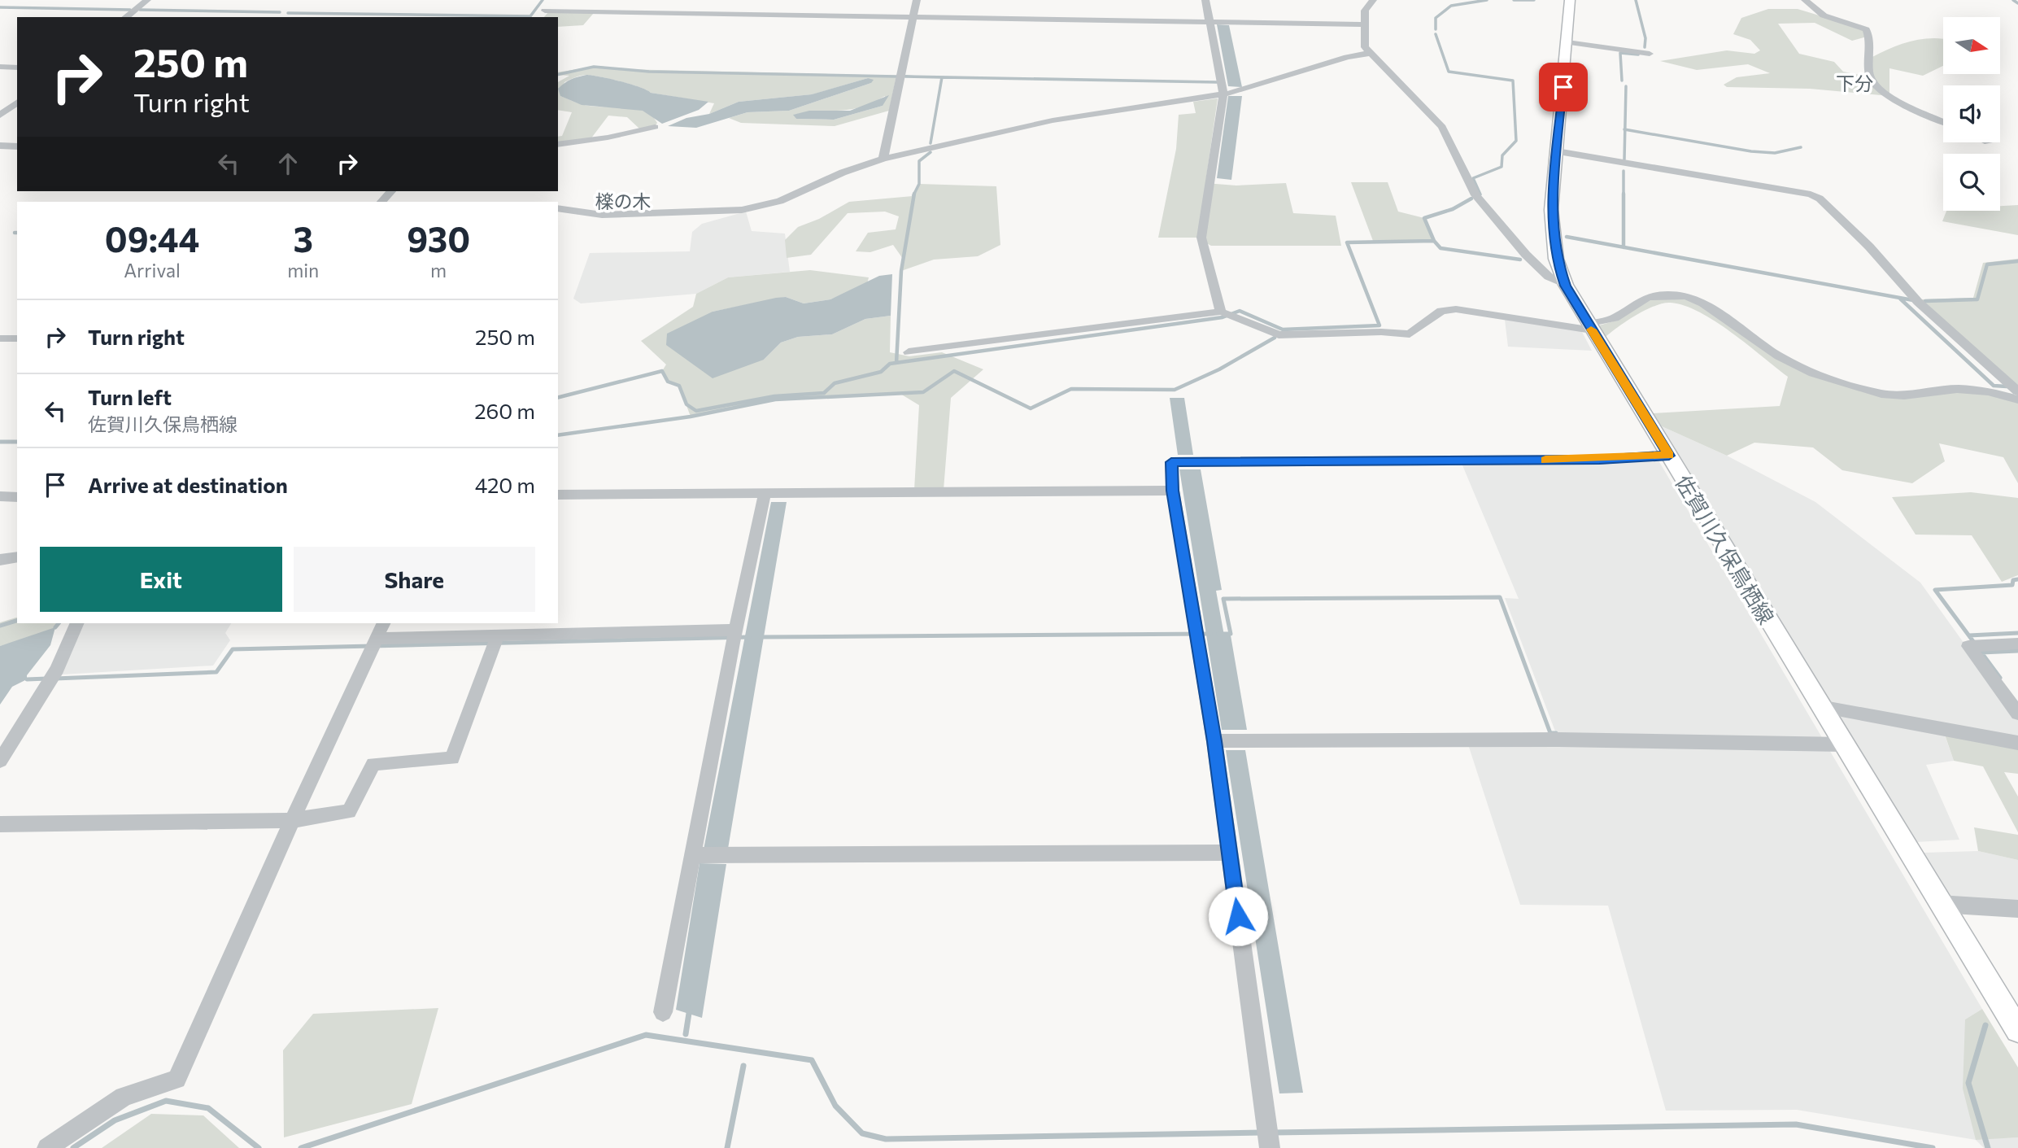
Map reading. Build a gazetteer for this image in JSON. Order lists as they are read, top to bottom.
{
  "streets": {
    "main road": ["佐賀川久保鳥栖線"]
  },
  "districts": ["下分", "檪の木"],
  "north": "right",
  "page": {
    "turn": ["250 m", "Turn right"],
    "eta": [
      "09:44",
      "Arrival",
      "3",
      "min",
      "930",
      "m"
    ],
    "list": [
      {
        "name": "Turn right",
        "value": "250 m"
      },
      {
        "name": "Turn left",
        "note": "佐賀川久保鳥栖線",
        "value": "260 m"
      },
      {
        "name": "Arrive at destination",
        "value": "420 m"
      }
    ],
    "buttons": ["Exit", "Share"]
  }
}
